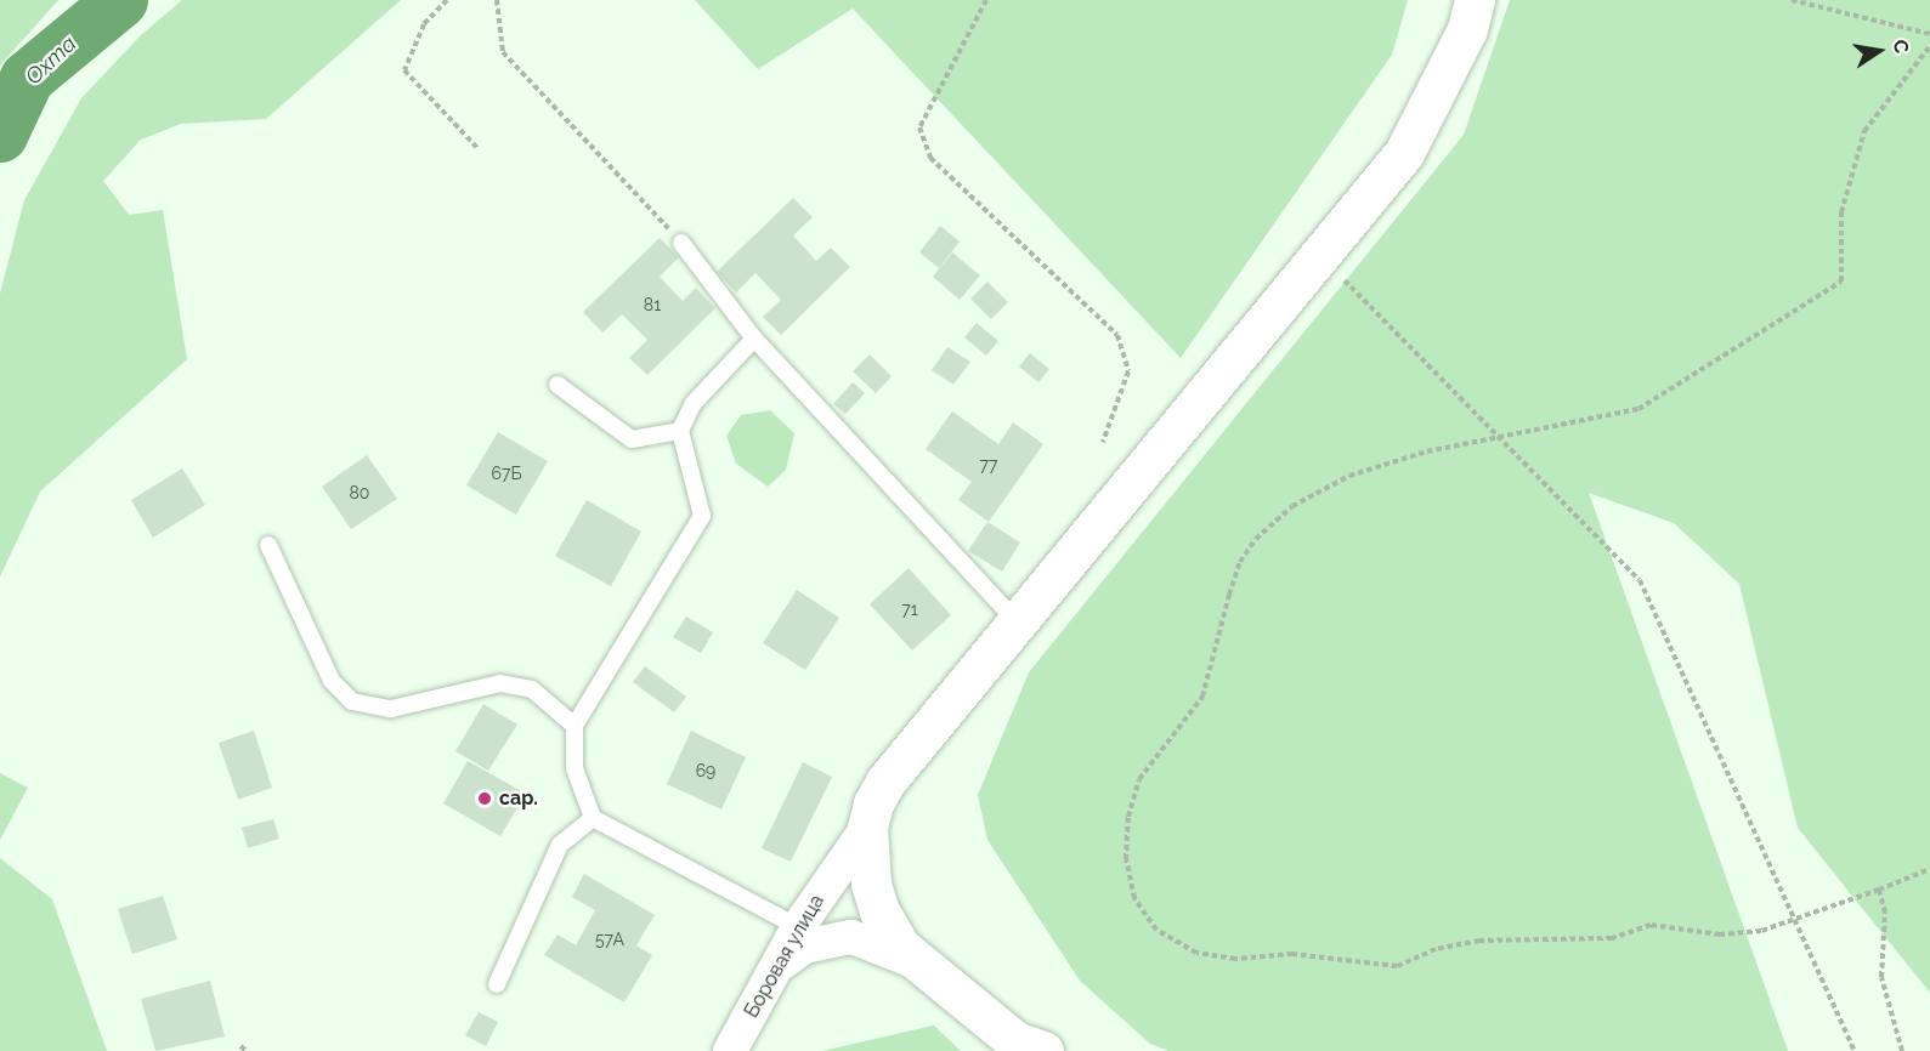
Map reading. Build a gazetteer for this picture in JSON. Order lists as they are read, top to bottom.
{
  "streets": {
    "street": ["Боровая улица"]
  },
  "water": ["Охта"],
  "places": ["сар."],
  "house_numbers": [
    "81",
    "77",
    "67Б",
    "80",
    "71",
    "69",
    "57А"
  ],
  "north": "right"
}
